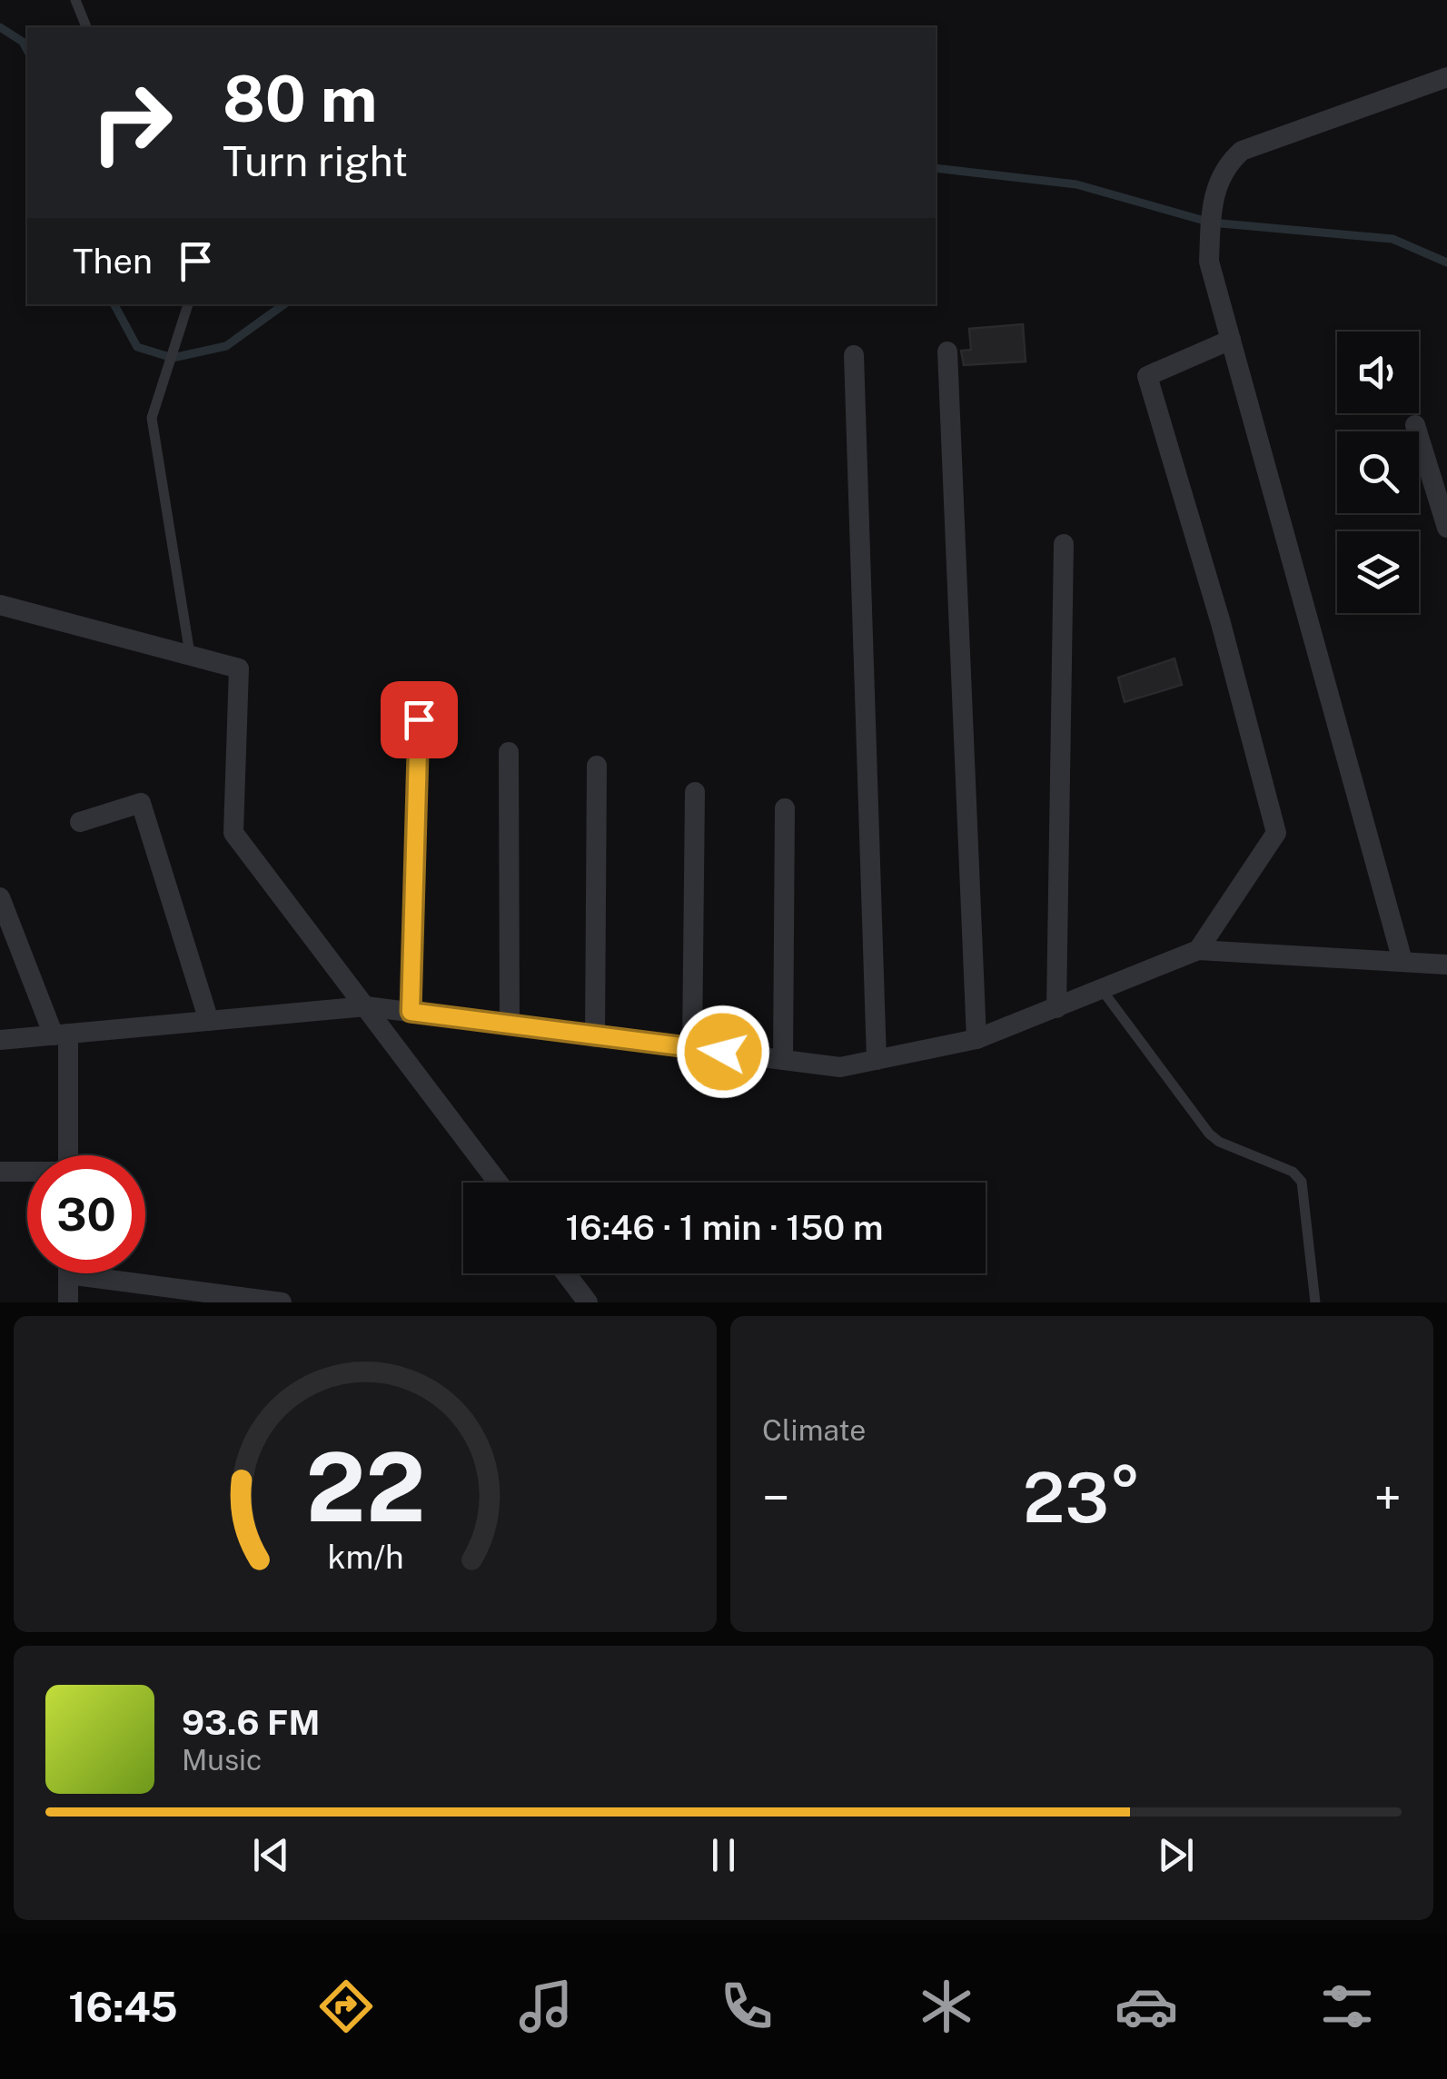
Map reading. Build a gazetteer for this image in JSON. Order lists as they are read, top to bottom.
{
  "page": {
    "turn": ["80 m", "Turn right"],
    "then": "Then",
    "limit": "30",
    "trip": "16:46 · 1 min · 150 m",
    "tile": "Climate",
    "heat": ["−", "23°", "+"],
    "song": ["93.6 FM", "Music"],
    "tabs": "16:45",
    "gauge": ["22", "km/h"]
  }
}
